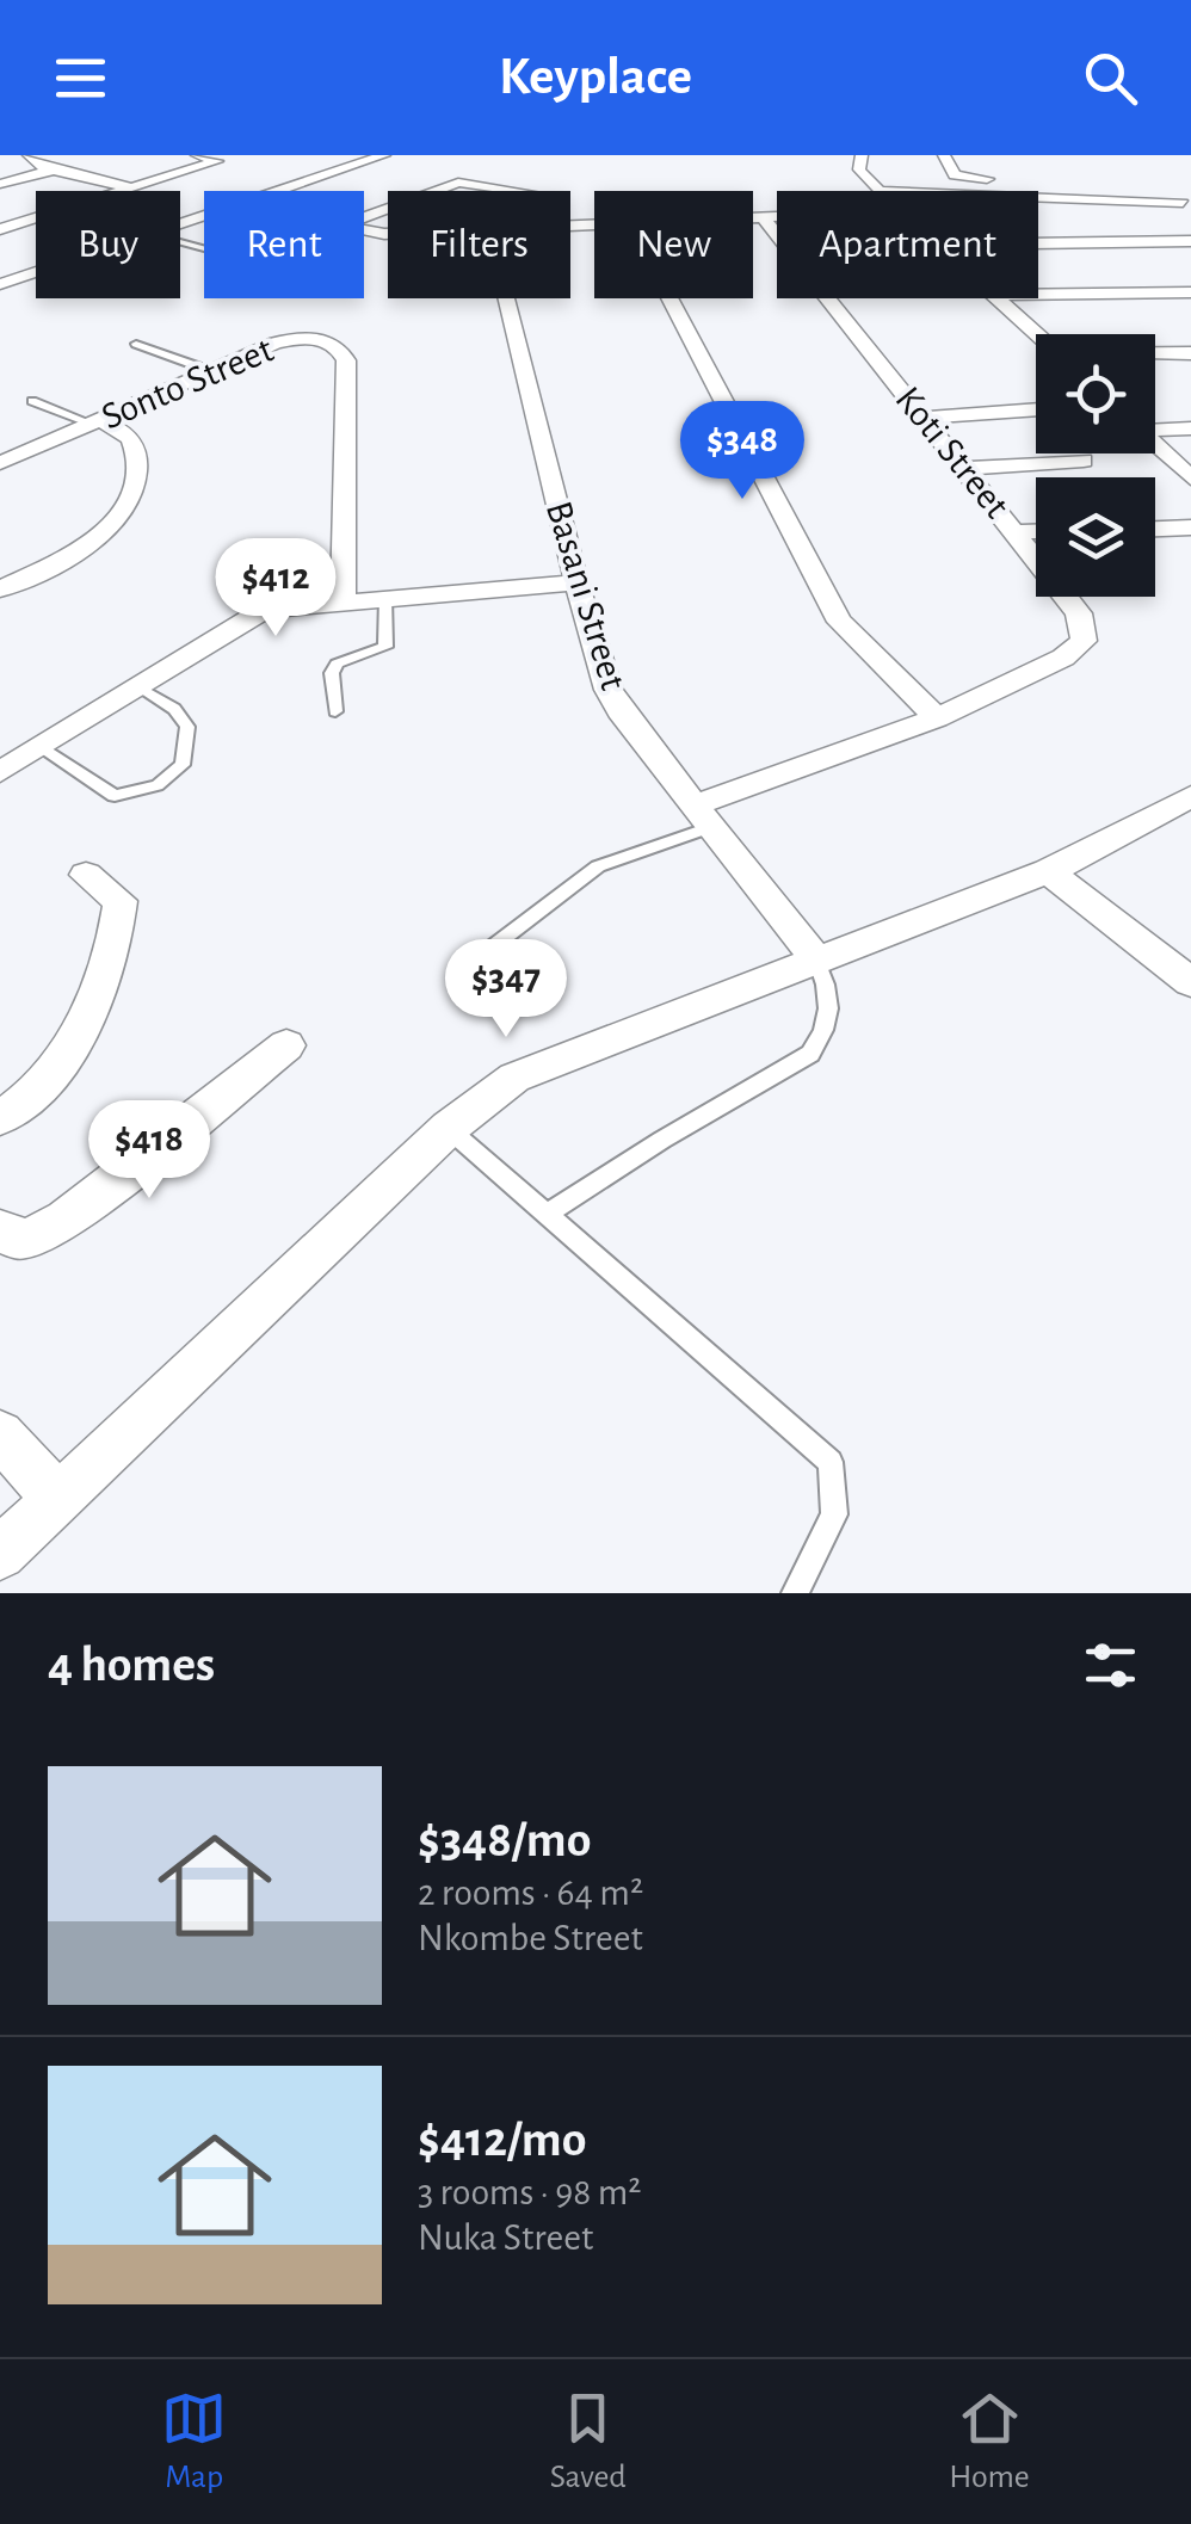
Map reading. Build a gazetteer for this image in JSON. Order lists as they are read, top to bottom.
{
  "streets": {
    "street": ["Sonto Street", "Koti Street", "Basani Street"]
  },
  "crossings": [
    ["Koti Street", "Basani Street"]
  ],
  "page": {
    "header": "Keyplace",
    "chip": [
      "Buy",
      "Rent",
      "Filters",
      "New",
      "Apartment"
    ],
    "price": [
      "$348",
      "$412",
      "$347",
      "$418"
    ],
    "heading": "4 homes",
    "list": [
      {
        "name": "$348/mo",
        "note": "2 rooms · 64 m² · Nkombe Street"
      },
      {
        "name": "$412/mo",
        "note": "3 rooms · 98 m² · Nuka Street"
      }
    ],
    "tabs": ["Map", "Saved", "Home"]
  }
}
